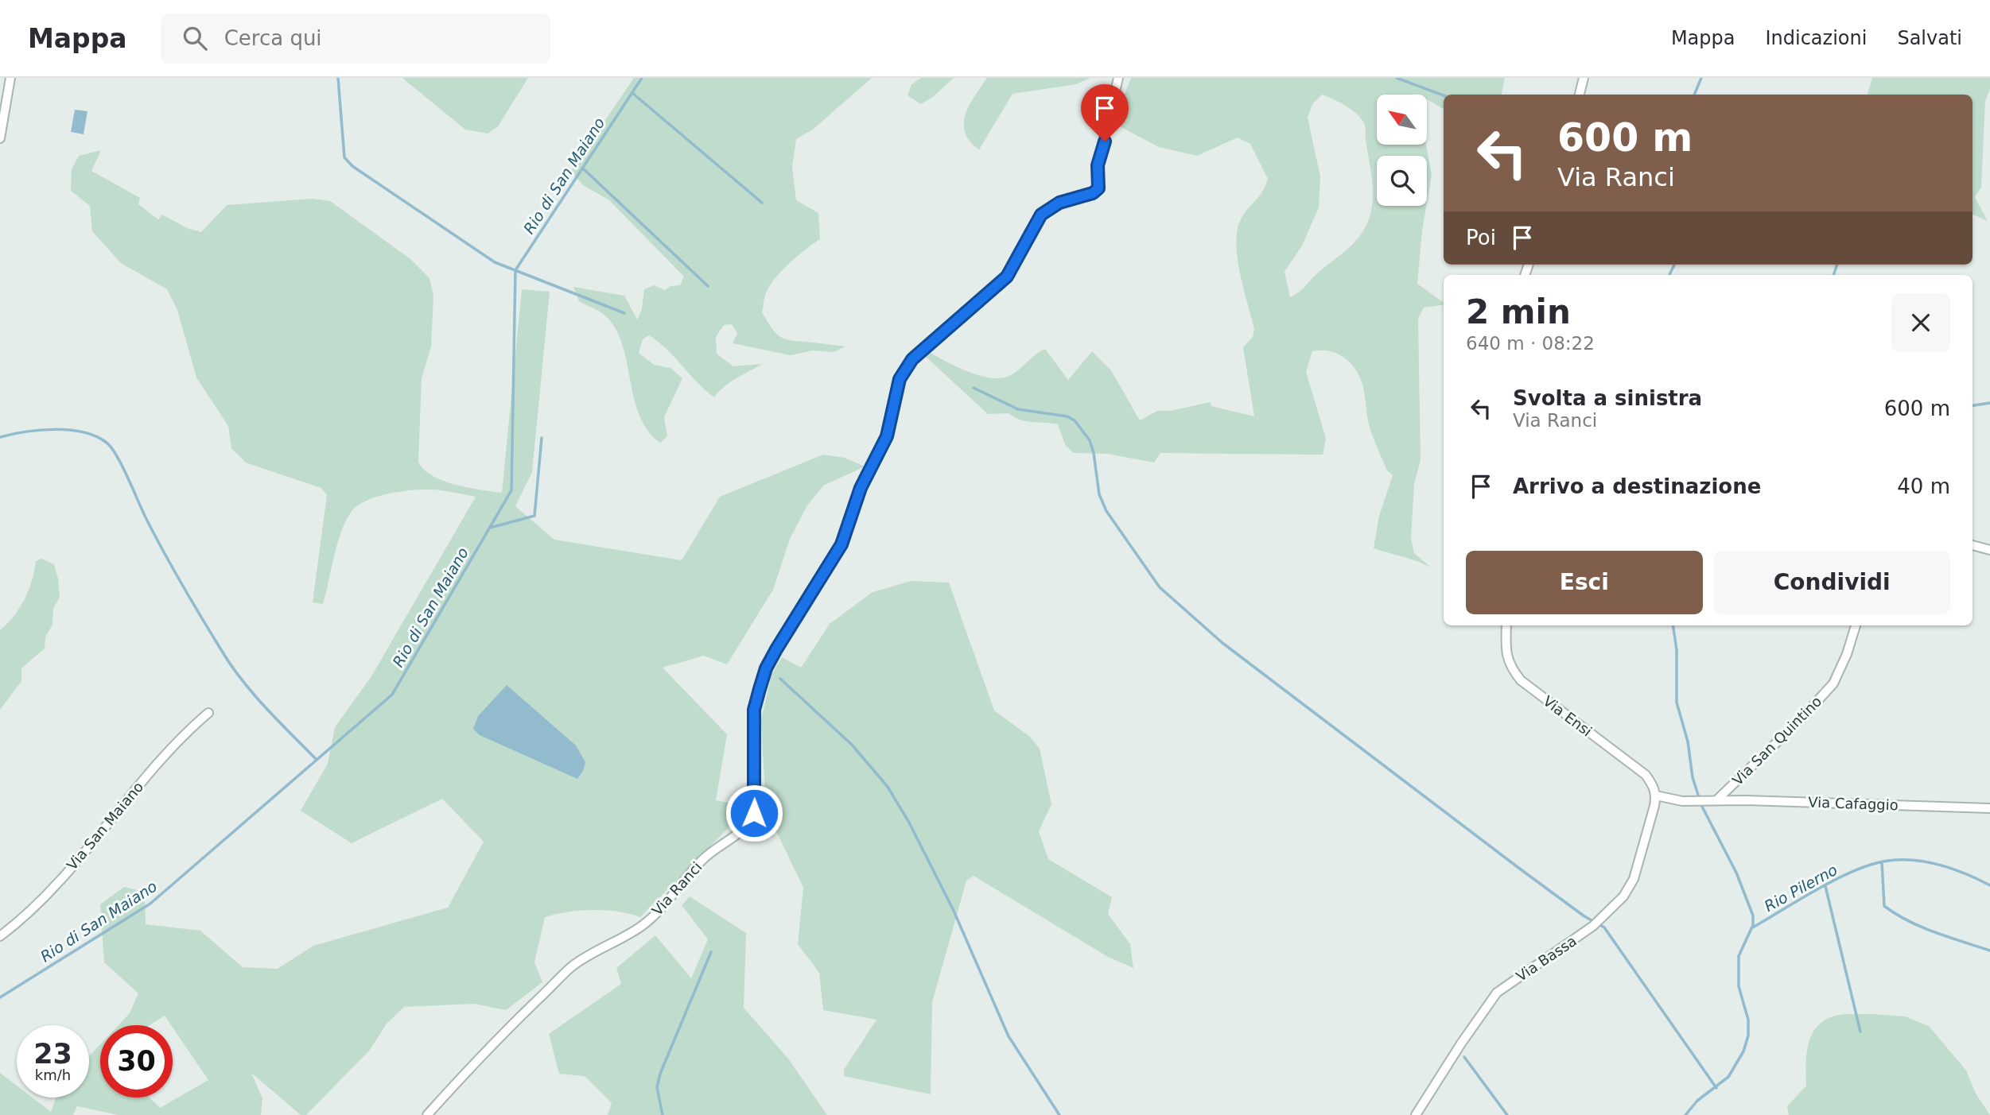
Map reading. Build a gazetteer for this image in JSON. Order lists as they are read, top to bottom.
{
  "streets": {
    "street": [
      "Via Ensi",
      "Via San Quintino",
      "Via Cafaggio",
      "Via San Maiano",
      "Via Ranci",
      "Via Bassa"
    ]
  },
  "crossings": [
    ["Via Ensi", "Via Bassa"],
    ["Via San Quintino", "Via Cafaggio"]
  ],
  "water": ["Rio di San Maiano", "Rio Pilerno"],
  "north": "top left",
  "page": {
    "header": "Mappa",
    "search": "Cerca qui",
    "nav": ["Mappa", "Indicazioni", "Salvati"],
    "turn": ["600 m", "Via Ranci"],
    "then": "Poi",
    "heading": ["2 min", "640 m · 08:22"],
    "list": [
      {
        "name": "Svolta a sinistra",
        "note": "Via Ranci",
        "value": "600 m"
      },
      {
        "name": "Arrivo a destinazione",
        "value": "40 m"
      }
    ],
    "buttons": ["Esci", "Condividi"],
    "speed": "23 km/h",
    "limit": "30"
  }
}
